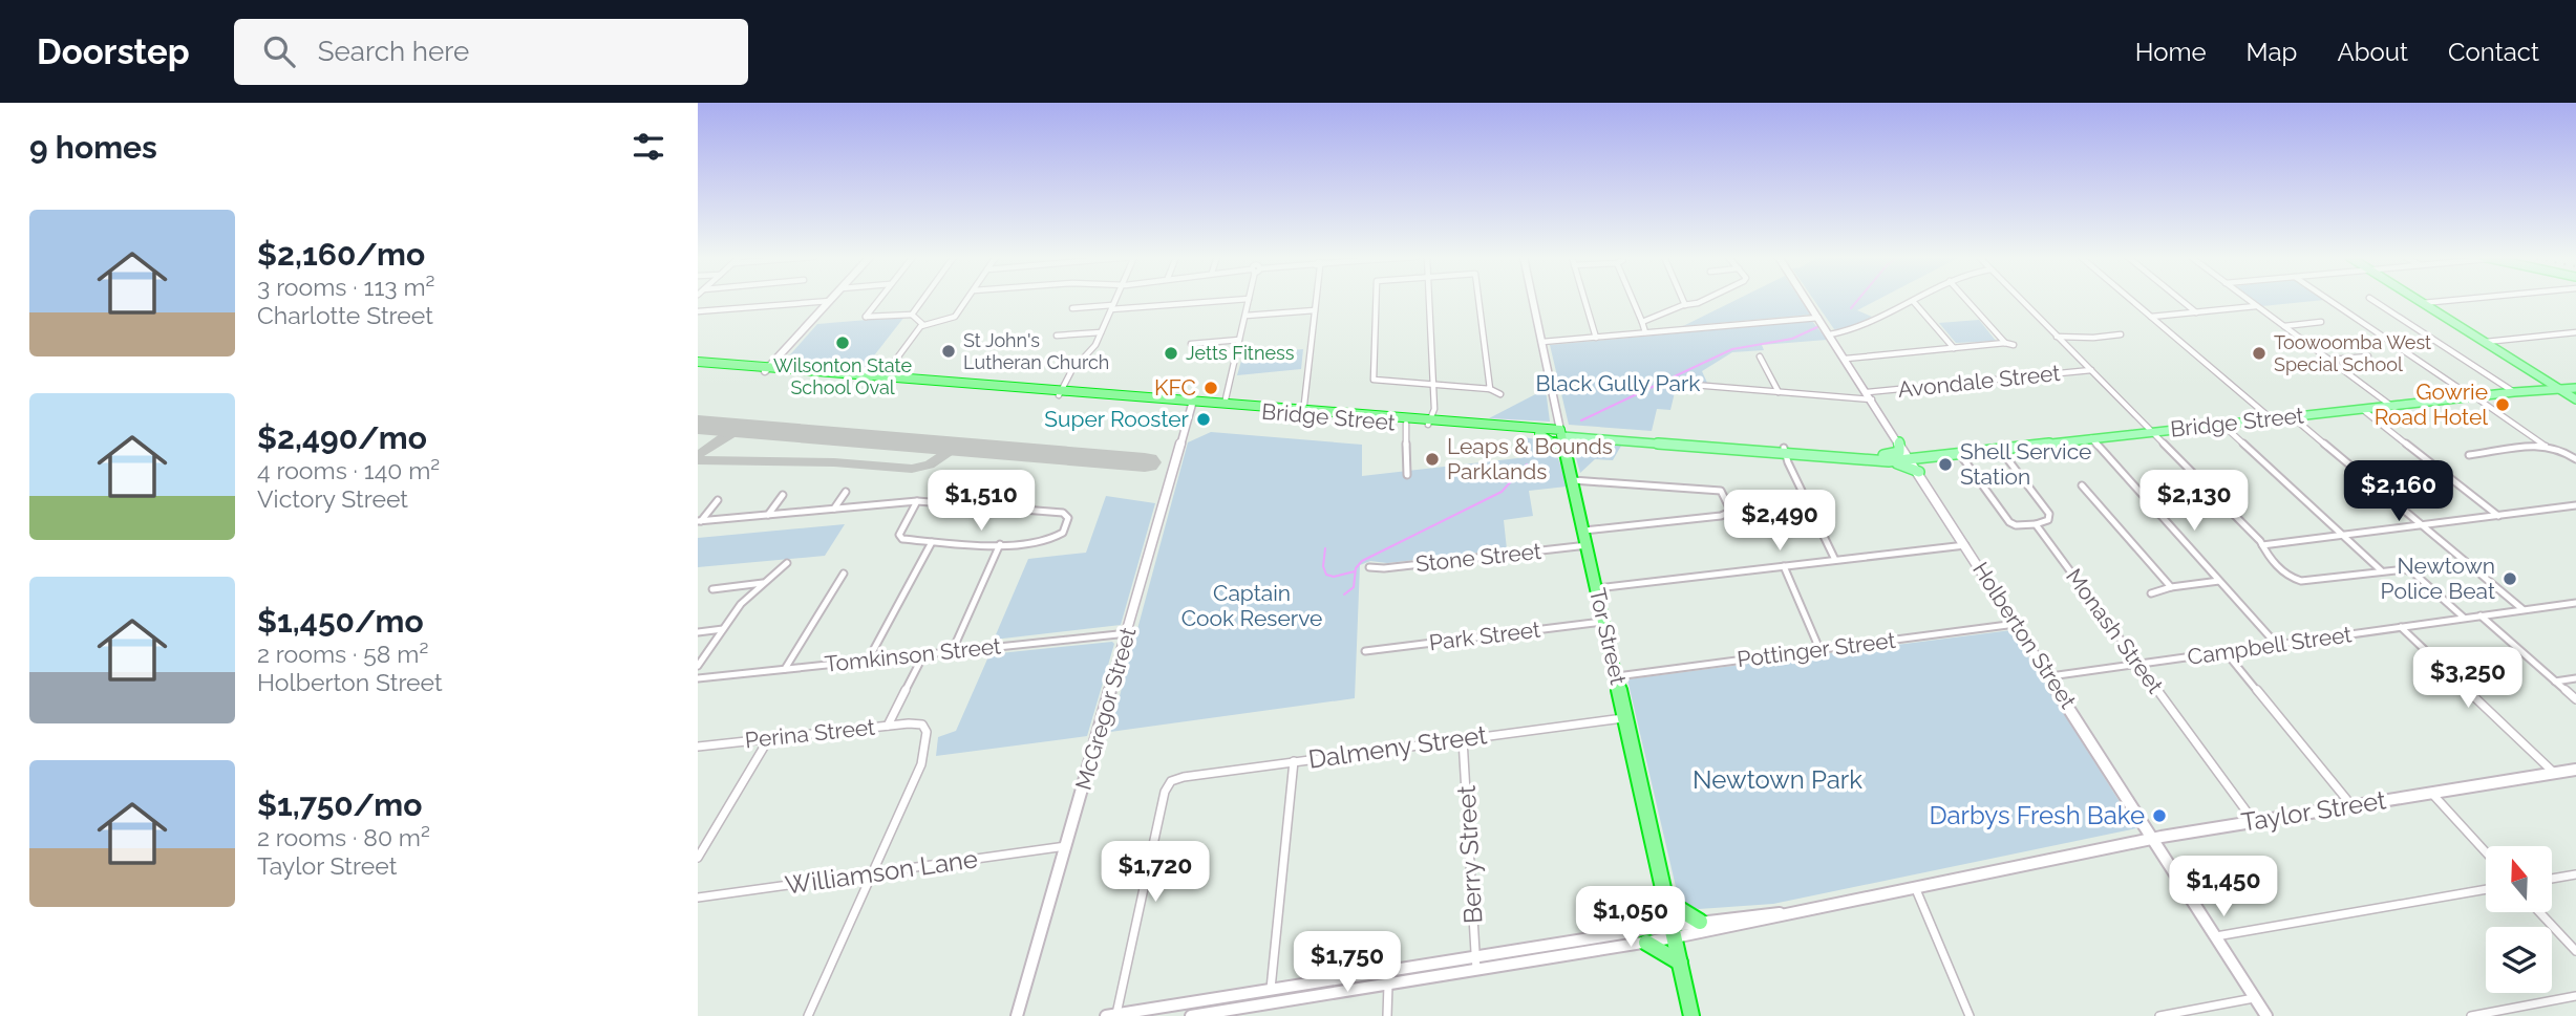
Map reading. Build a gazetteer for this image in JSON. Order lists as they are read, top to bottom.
{
  "streets": {
    "highway": ["Bridge Street", "Tor Street"],
    "main road": ["Holberton Street", "McGregor Street", "Taylor Street"],
    "street": [
      "Avondale Street",
      "Stone Street",
      "Monash Street",
      "Park Street",
      "Campbell Street",
      "Pottinger Street",
      "Tomkinson Street",
      "Perina Street",
      "Dalmeny Street",
      "Berry Street",
      "Williamson Lane"
    ]
  },
  "crossings": [
    ["Avondale Street", "Holberton Street"],
    ["Bridge Street", "Holberton Street"],
    ["Bridge Street", "Tor Street"],
    ["Bridge Street", "McGregor Street"],
    ["Stone Street", "Tor Street"],
    ["Monash Street", "Campbell Street"],
    ["Monash Street", "Taylor Street"],
    ["Holberton Street", "Campbell Street"],
    ["Holberton Street", "Pottinger Street"],
    ["Holberton Street", "Taylor Street"],
    ["Park Street", "Tor Street"],
    ["Tor Street", "Pottinger Street"],
    ["Tor Street", "Dalmeny Street"],
    ["Tor Street", "Taylor Street"],
    ["Tomkinson Street", "McGregor Street"],
    ["McGregor Street", "Williamson Lane"],
    ["Perina Street", "Williamson Lane"],
    ["Dalmeny Street", "Berry Street"],
    ["Taylor Street", "Berry Street"]
  ],
  "parks": ["Black Gully Park", "Captain Cook Reserve", "Newtown Park"],
  "places": [
    "Wilsonton State School Oval",
    "St John's Lutheran Church",
    "Jetts Fitness",
    "Toowoomba West Special School",
    "KFC",
    "Gowrie Road Hotel",
    "Super Rooster",
    "Leaps & Bounds Parklands",
    "Shell Service Station",
    "Newtown Police Beat",
    "Darbys Fresh Bake"
  ],
  "north": "top",
  "page": {
    "header": "Doorstep",
    "search": "Search here",
    "nav": [
      "Home",
      "Map",
      "About",
      "Contact"
    ],
    "heading": "9 homes",
    "list": [
      {
        "name": "$2,160/mo",
        "note": "3 rooms · 113 m² · Charlotte Street"
      },
      {
        "name": "$2,490/mo",
        "note": "4 rooms · 140 m² · Victory Street"
      },
      {
        "name": "$1,450/mo",
        "note": "2 rooms · 58 m² · Holberton Street"
      },
      {
        "name": "$1,750/mo",
        "note": "2 rooms · 80 m² · Taylor Street"
      }
    ],
    "price": [
      "$2,160",
      "$1,510",
      "$2,130",
      "$2,490",
      "$3,250",
      "$1,720",
      "$1,450",
      "$1,050",
      "$1,750"
    ]
  }
}
